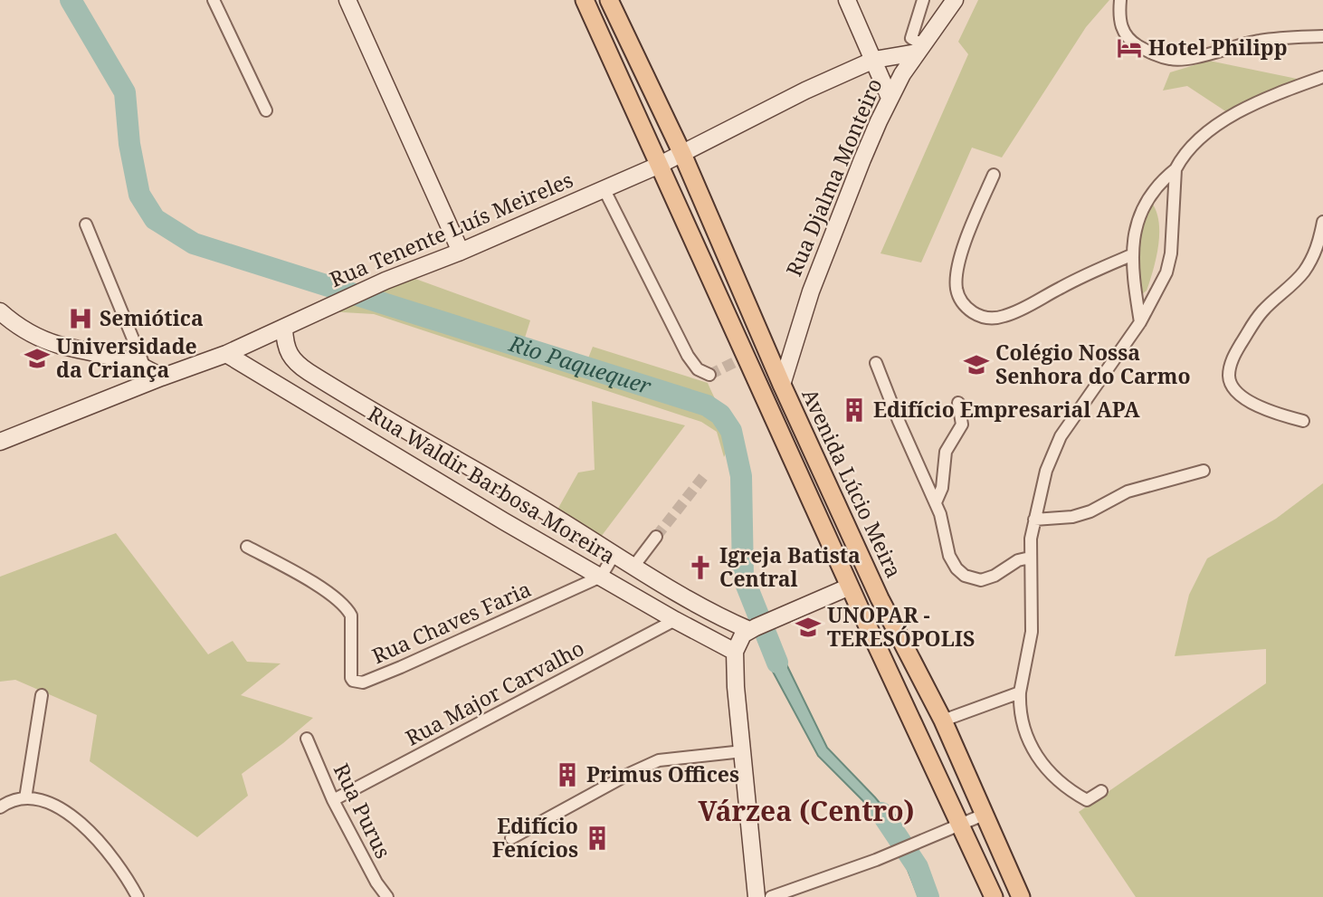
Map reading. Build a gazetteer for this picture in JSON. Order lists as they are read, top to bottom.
{
  "streets": {
    "main road": [
      "Rua Djalma Monteiro",
      "Rua Tenente Luís Meireles",
      "Avenida Lúcio Meira",
      "Rua Waldir Barbosa Moreira"
    ],
    "street": ["Rua Chaves Faria", "Rua Major Carvalho", "Rua Purus"]
  },
  "crossings": [
    ["Rua Djalma Monteiro", "Rua Tenente Luís Meireles"],
    ["Rua Djalma Monteiro", "Avenida Lúcio Meira"],
    ["Rua Tenente Luís Meireles", "Avenida Lúcio Meira"],
    ["Rua Tenente Luís Meireles", "Rua Waldir Barbosa Moreira"],
    ["Rua Waldir Barbosa Moreira", "Rua Chaves Faria"],
    ["Rua Waldir Barbosa Moreira", "Rua Major Carvalho"],
    ["Rua Major Carvalho", "Rua Purus"]
  ],
  "districts": ["Várzea (Centro)"],
  "water": ["Rio Paquequer"],
  "places": {
    "hotel": ["Hotel Philipp"],
    "hospital": ["Semiótica"],
    "school or university": ["Universidade da Criança", "Colégio Nossa Senhora do Carmo", "UNOPAR - TERESÓPOLIS"],
    "building": ["Edifício Empresarial APA", "Primus Offices", "Edifício Fenícios"],
    "church": ["Igreja Batista Central"]
  }
}
